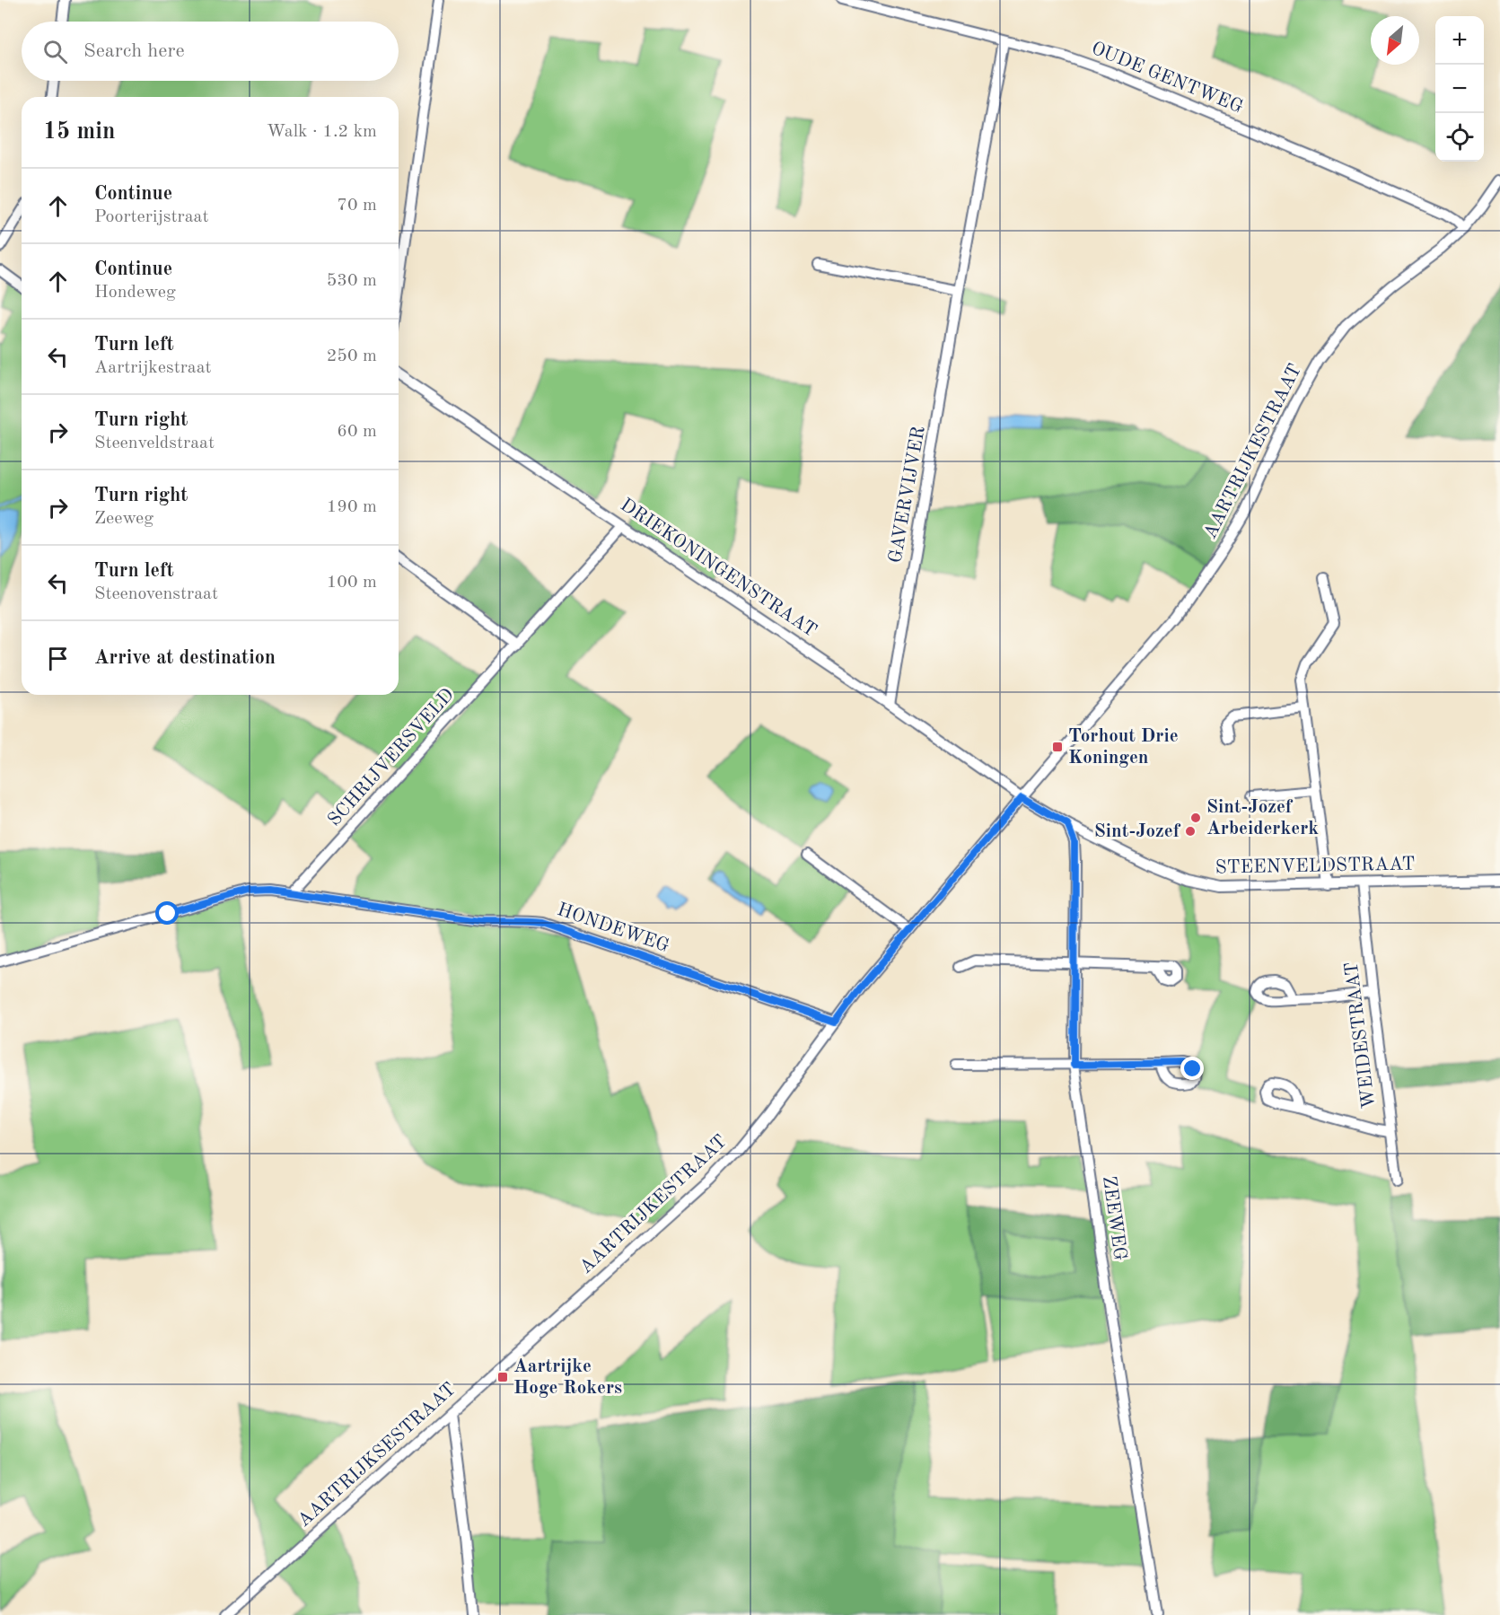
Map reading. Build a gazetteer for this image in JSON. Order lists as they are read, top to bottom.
{
  "streets": {
    "street": [
      "OUDE GENTWEG",
      "AARTRIJKESTRAAT",
      "GAVERVIJVER",
      "DRIEKONINGENSTRAAT",
      "SCHRIJVERSVELD",
      "STEENVELDSTRAAT",
      "HONDEWEG",
      "WEIDESTRAAT",
      "ZEEWEG",
      "AARTRIJKSESTRAAT"
    ]
  },
  "crossings": [
    ["OUDE GENTWEG", "AARTRIJKESTRAAT"],
    ["OUDE GENTWEG", "GAVERVIJVER"],
    ["AARTRIJKESTRAAT", "DRIEKONINGENSTRAAT"],
    ["AARTRIJKESTRAAT", "STEENVELDSTRAAT"],
    ["AARTRIJKESTRAAT", "HONDEWEG"],
    ["AARTRIJKESTRAAT", "AARTRIJKSESTRAAT"],
    ["GAVERVIJVER", "DRIEKONINGENSTRAAT"],
    ["DRIEKONINGENSTRAAT", "SCHRIJVERSVELD"],
    ["DRIEKONINGENSTRAAT", "STEENVELDSTRAAT"],
    ["SCHRIJVERSVELD", "HONDEWEG"],
    ["STEENVELDSTRAAT", "WEIDESTRAAT"],
    ["STEENVELDSTRAAT", "ZEEWEG"]
  ],
  "places": {
    "transit": ["Torhout Drie Koningen", "Aartrijke Hoge Rokers"],
    "other": ["Sint-Jozef Arbeiderkerk", "Sint-Jozef"]
  },
  "north": "bottom left",
  "page": {
    "map_buttons": ["+", "−"],
    "search": "Search here",
    "heading": ["15 min", "Walk · 1.2 km"],
    "list": [
      ["Continue", "Poorterijstraat", "70 m"],
      ["Continue", "Hondeweg", "530 m"],
      ["Turn left", "Aartrijkestraat", "250 m"],
      ["Turn right", "Steenveldstraat", "60 m"],
      ["Turn right", "Zeeweg", "190 m"],
      ["Turn left", "Steenovenstraat", "100 m"],
      "Arrive at destination"
    ]
  }
}
